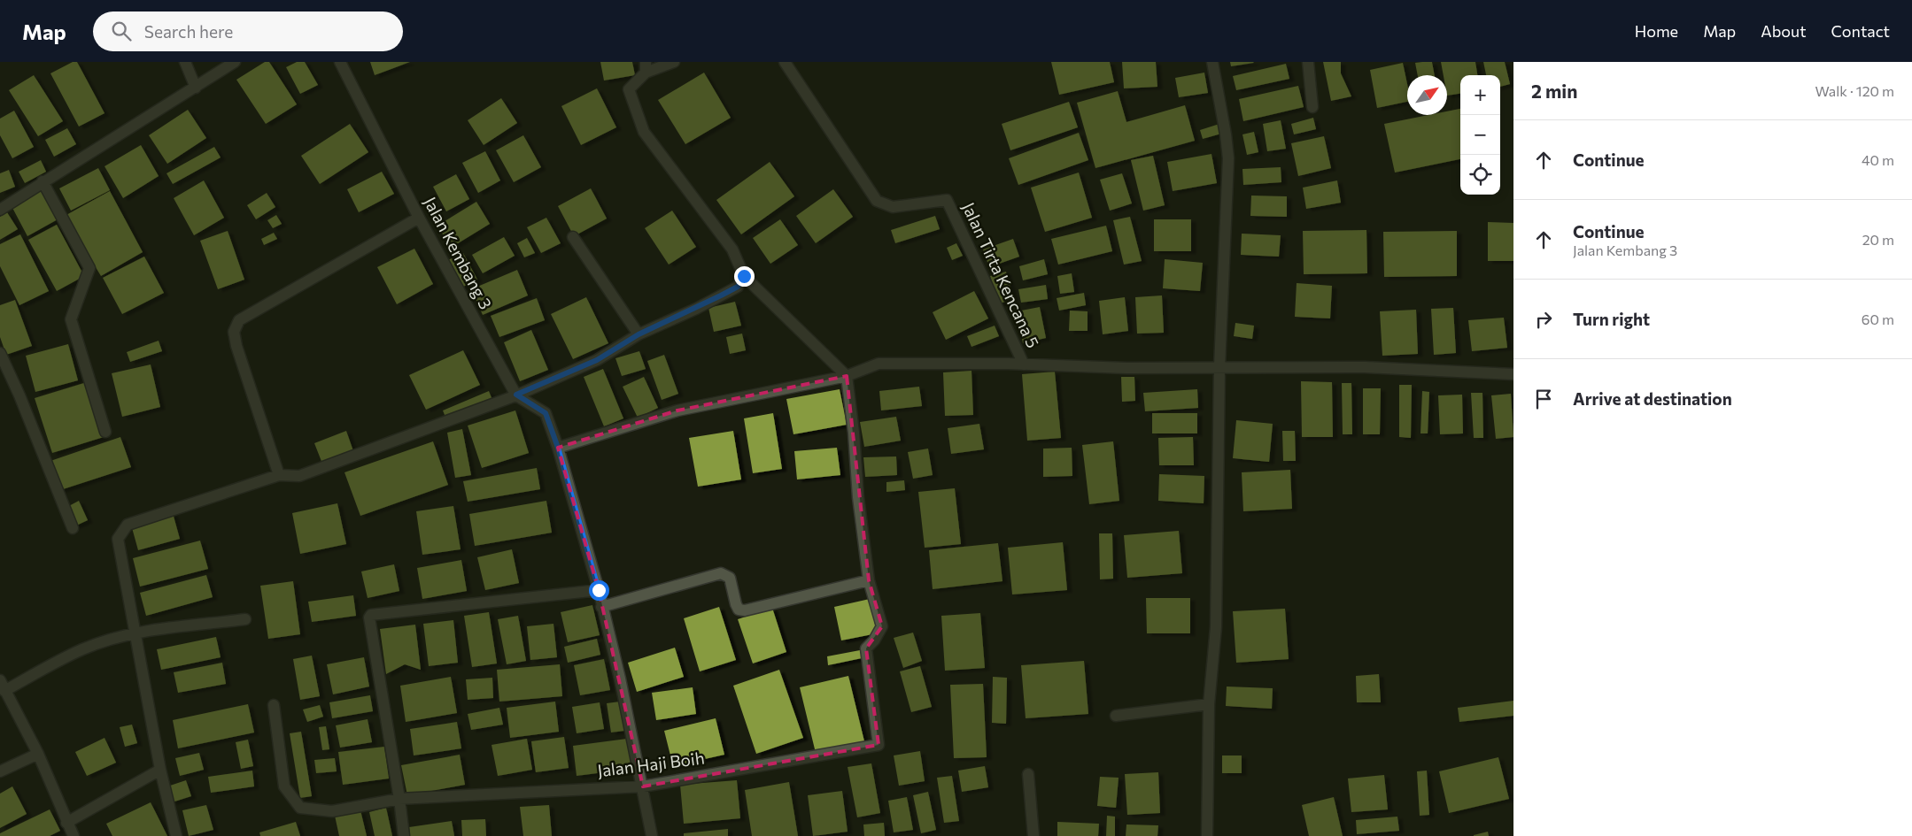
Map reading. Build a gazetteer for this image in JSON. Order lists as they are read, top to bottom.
{
  "streets": {
    "street": ["Jalan Kembang 3", "Jalan Tirta Kencana 5", "Jalan Haji Boih"]
  },
  "crossings": [
    ["Jalan Kembang 3", "Jalan Haji Boih"]
  ],
  "north": "top right",
  "page": {
    "header": "Map",
    "search": "Search here",
    "nav": [
      "Home",
      "Map",
      "About",
      "Contact"
    ],
    "heading": ["2 min", "Walk · 120 m"],
    "map_buttons": ["+", "−"],
    "list": [
      ["Continue", "40 m"],
      ["Continue", "Jalan Kembang 3", "20 m"],
      ["Turn right", "60 m"],
      "Arrive at destination"
    ]
  }
}
